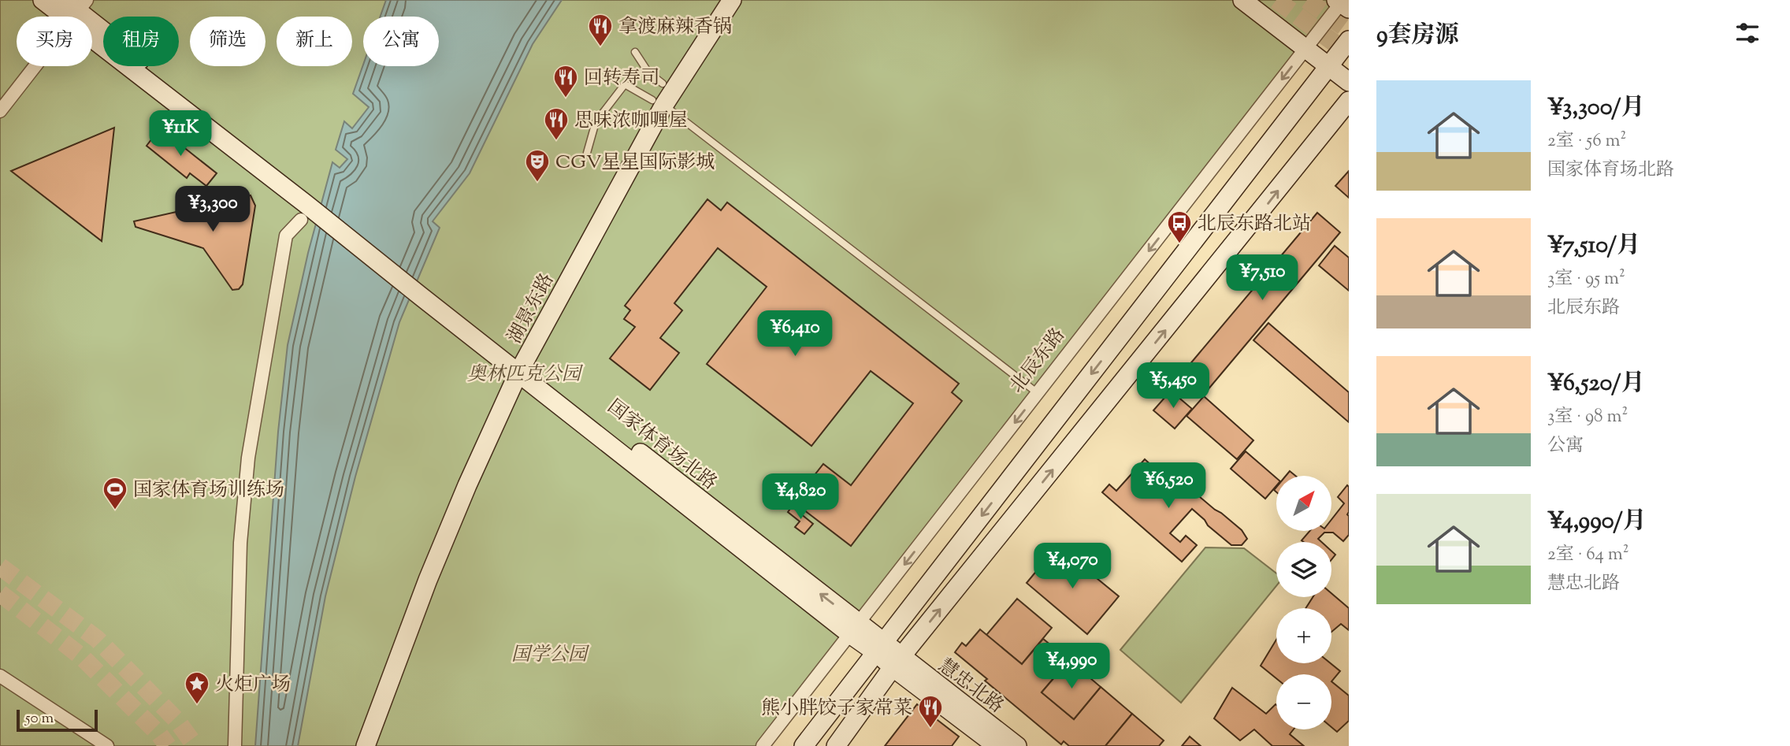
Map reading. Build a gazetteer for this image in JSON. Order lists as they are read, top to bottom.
{
  "streets": {
    "street": [
      "湖景东路",
      "北辰东路",
      "国家体育场北路",
      "慧忠北路"
    ]
  },
  "crossings": [
    ["湖景东路", "国家体育场北路"],
    ["北辰东路", "国家体育场北路"],
    ["国家体育场北路", "慧忠北路"]
  ],
  "parks": ["奥林匹克公园", "国学公园"],
  "places": {
    "restaurant": [
      "拿渡麻辣香锅",
      "回转寿司",
      "思味浓咖喱屋",
      "熊小胖饺子家常菜"
    ],
    "theatre": ["CGV星星国际影城"],
    "bus stop": ["北辰东路北站"],
    "sports": ["国家体育场训练场"],
    "place": ["火炬广场"]
  },
  "scale_bar": "50 m",
  "north": "top right",
  "page": {
    "heading": "9套房源",
    "chip": [
      "买房",
      "租房",
      "筛选",
      "新上",
      "公寓"
    ],
    "list": [
      {
        "name": "¥3,300/月",
        "note": "2室 · 56 m² · 国家体育场北路"
      },
      {
        "name": "¥7,510/月",
        "note": "3室 · 95 m² · 北辰东路"
      },
      {
        "name": "¥6,520/月",
        "note": "3室 · 98 m² · 公寓"
      },
      {
        "name": "¥4,990/月",
        "note": "2室 · 64 m² · 慧忠北路"
      }
    ],
    "price": [
      "¥11K",
      "¥3,300",
      "¥7,510",
      "¥6,410",
      "¥5,450",
      "¥6,520",
      "¥4,820",
      "¥4,070",
      "¥4,990"
    ],
    "map_buttons": ["+", "−"],
    "scale": "50 m"
  }
}
